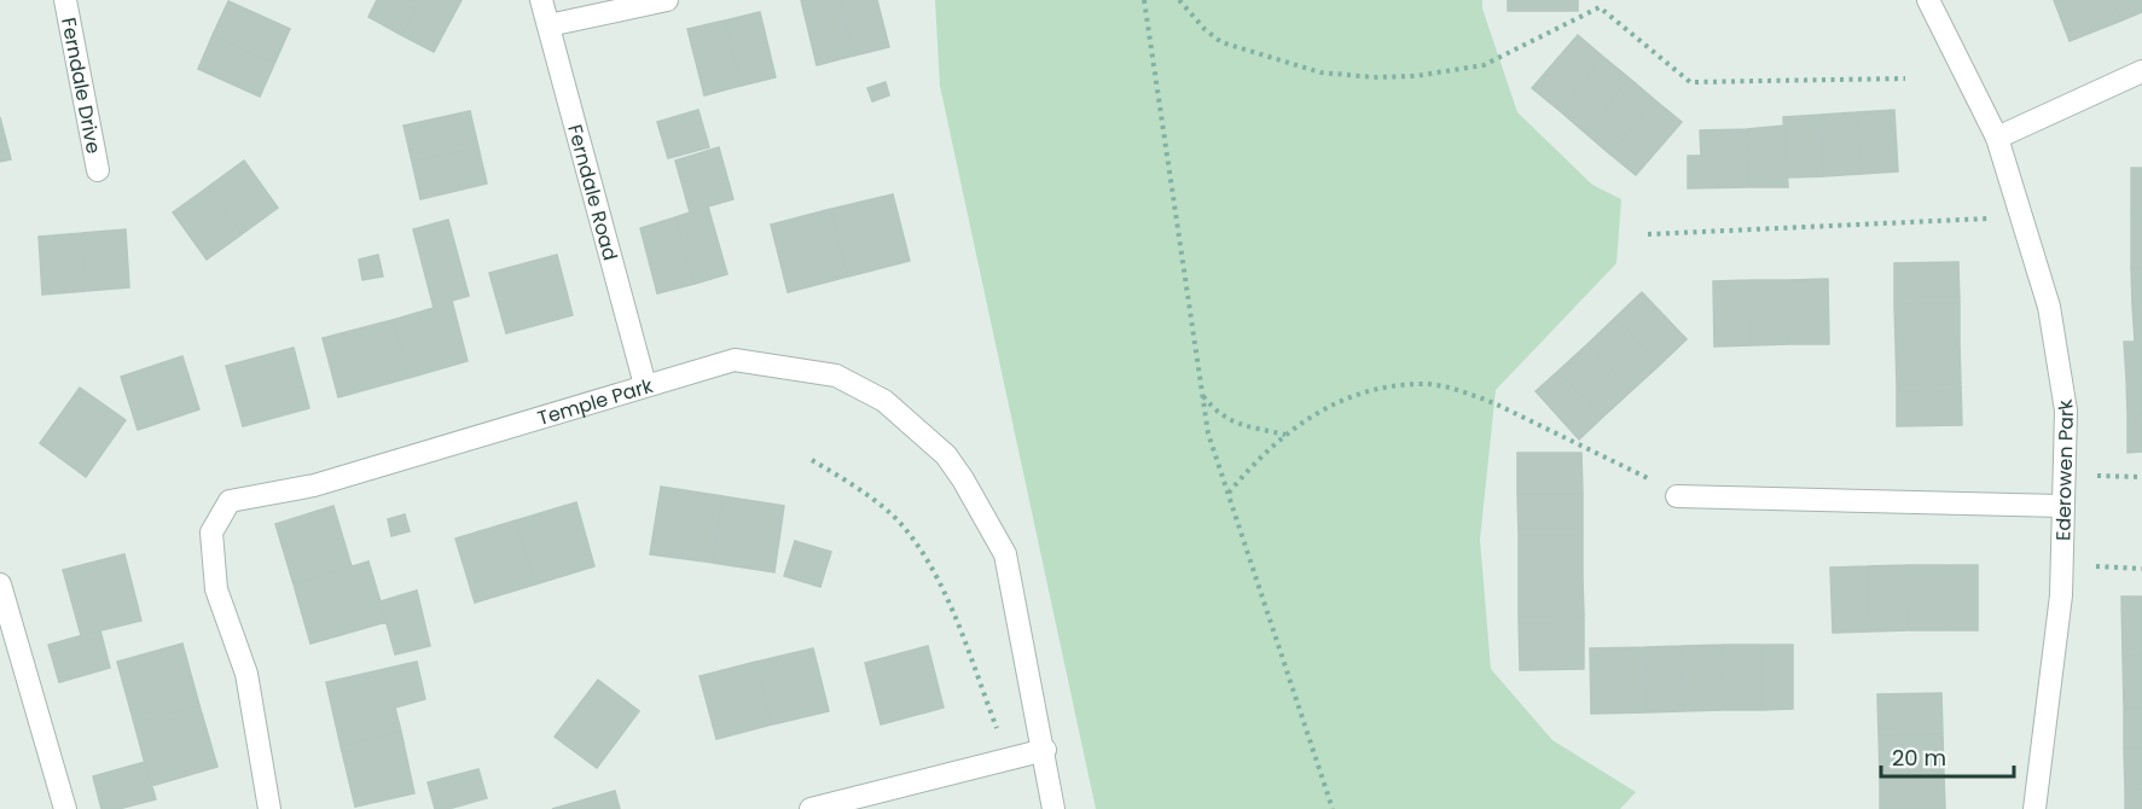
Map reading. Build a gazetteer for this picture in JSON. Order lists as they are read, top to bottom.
{
  "streets": {
    "street": [
      "Ferndale Drive",
      "Ferndale Road",
      "Temple Park",
      "Ederowen Park"
    ]
  },
  "crossings": [
    ["Ferndale Road", "Temple Park"]
  ],
  "scale_bar": "20 m"
}
